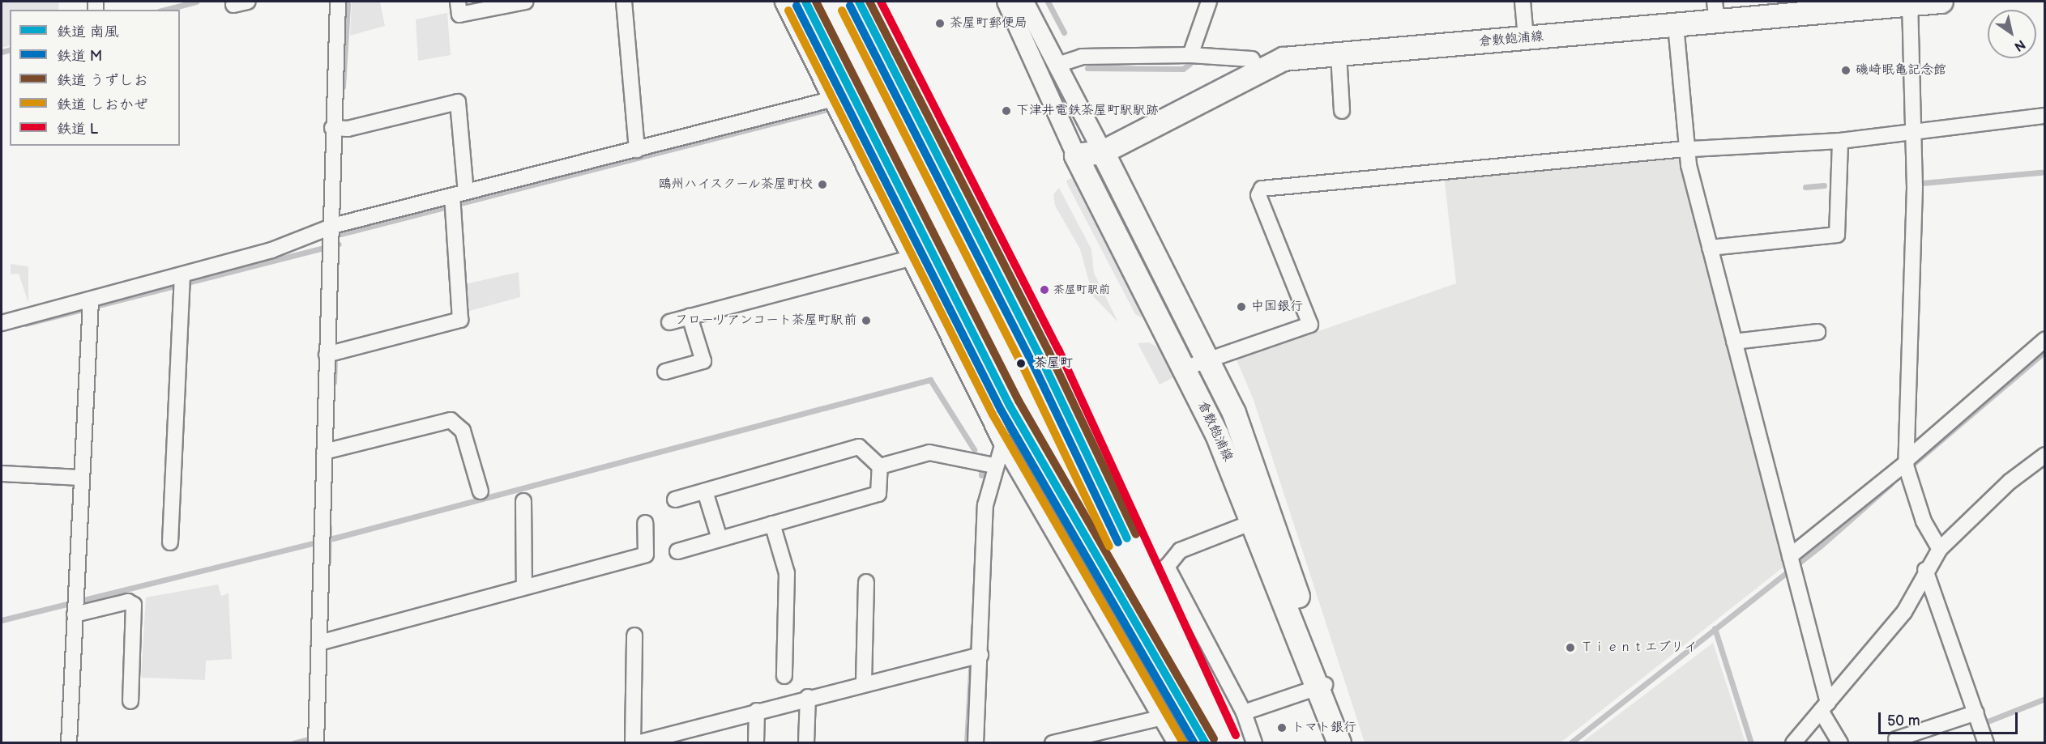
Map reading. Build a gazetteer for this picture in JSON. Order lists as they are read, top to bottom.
{
  "streets": {
    "main road": ["倉敷飽浦線"]
  },
  "places": [
    "茶屋町郵便局",
    "磯崎眠亀記念館",
    "下津井電鉄茶屋町駅駅跡",
    "鴎州ハイスクール茶屋町校",
    "茶屋町駅前",
    "中国銀行",
    "フローリアンコート茶屋町駅前",
    "茶屋町",
    "Ｔｉｅｎｔエブリイ",
    "トマト銀行"
  ],
  "lines": [
    "rail line 南風",
    "rail line うずしお",
    "rail line L",
    "rail line M",
    "rail line しおかぜ"
  ],
  "legend": [
    "鉄道 南風",
    "鉄道 M",
    "鉄道 うずしお",
    "鉄道 しおかぜ",
    "鉄道 L"
  ],
  "scale_bar": "50 m",
  "north": "bottom right"
}
